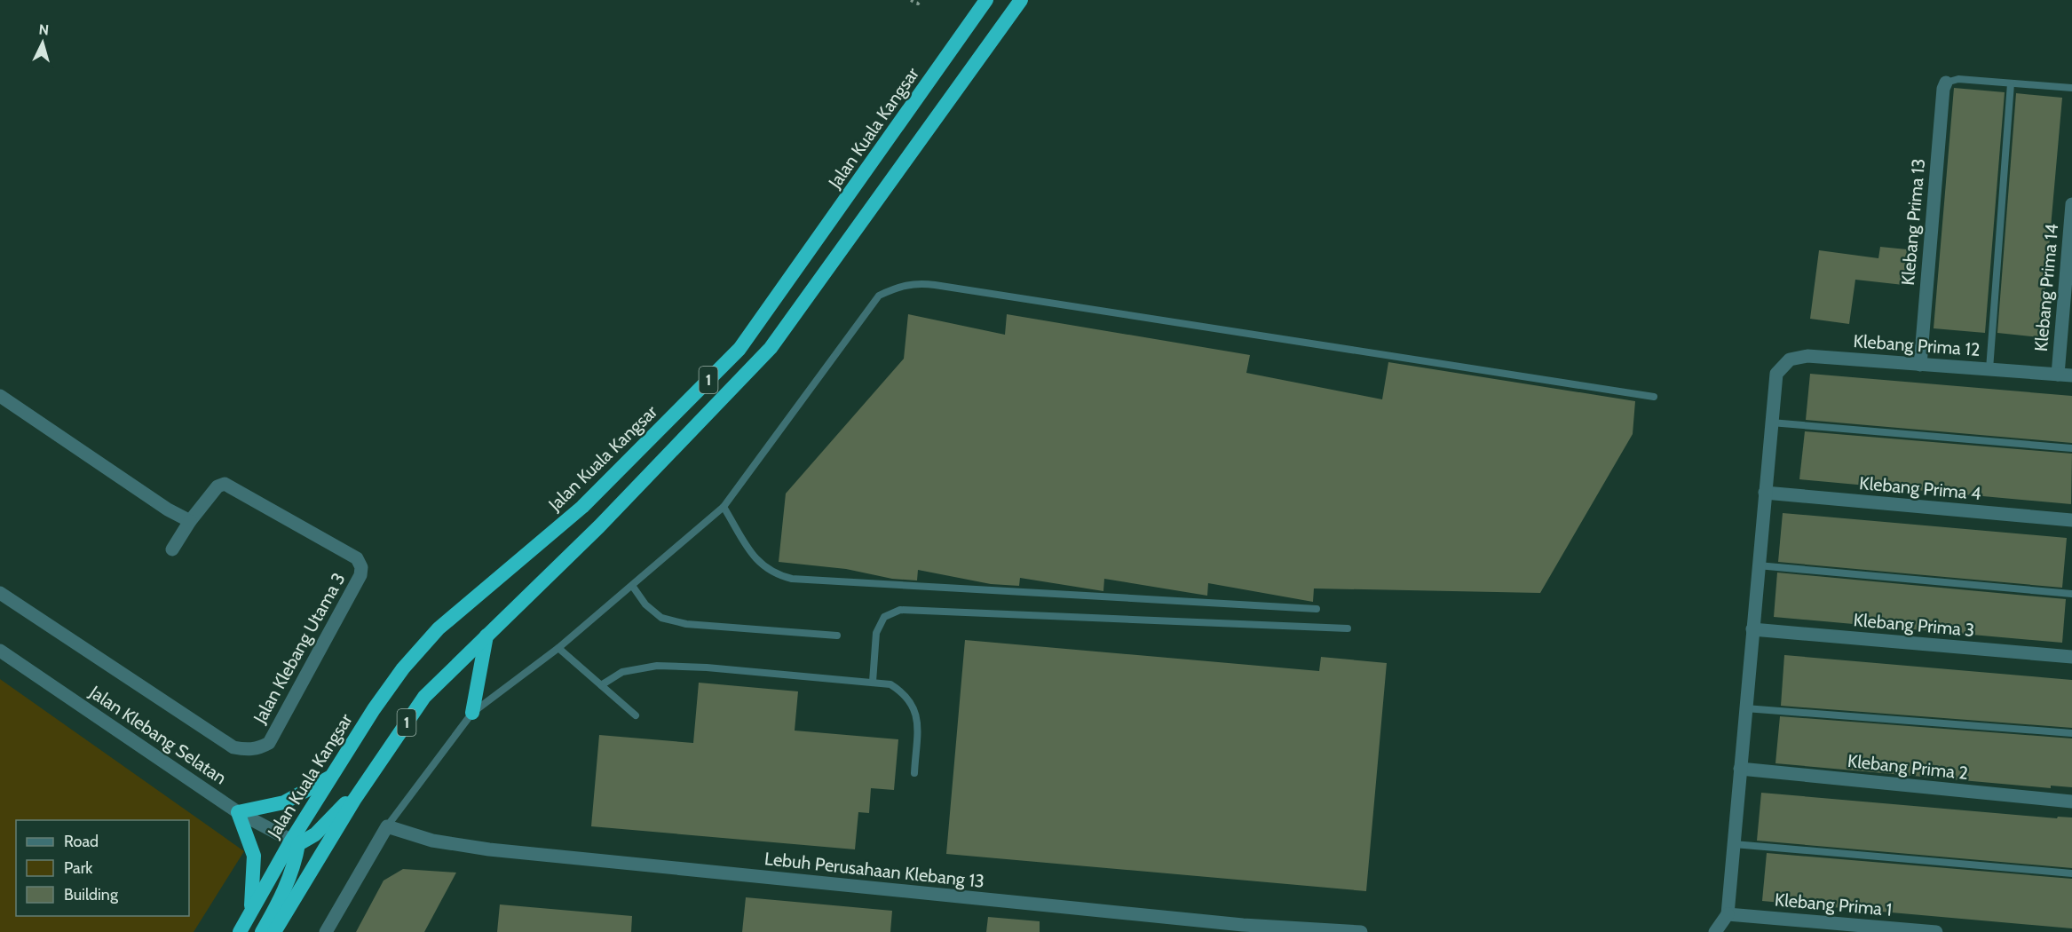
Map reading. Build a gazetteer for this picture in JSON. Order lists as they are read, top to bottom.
{
  "streets": {
    "highway": ["Jalan Kuala Kangsar", "1"],
    "street": [
      "Klebang Prima 13",
      "Klebang Prima 14",
      "Klebang Prima 12",
      "Klebang Prima 4",
      "Klebang Prima 3",
      "Jalan Klebang Utama 3",
      "Jalan Klebang Selatan",
      "Klebang Prima 2",
      "Lebuh Perusahaan Klebang 13",
      "Klebang Prima 1"
    ]
  },
  "crossings": [
    ["Jalan Kuala Kangsar", "Jalan Klebang Selatan"],
    ["Klebang Prima 13", "Klebang Prima 12"],
    ["Klebang Prima 14", "Klebang Prima 12"]
  ],
  "legend": ["Road", "Park", "Building"],
  "north": "top"
}
